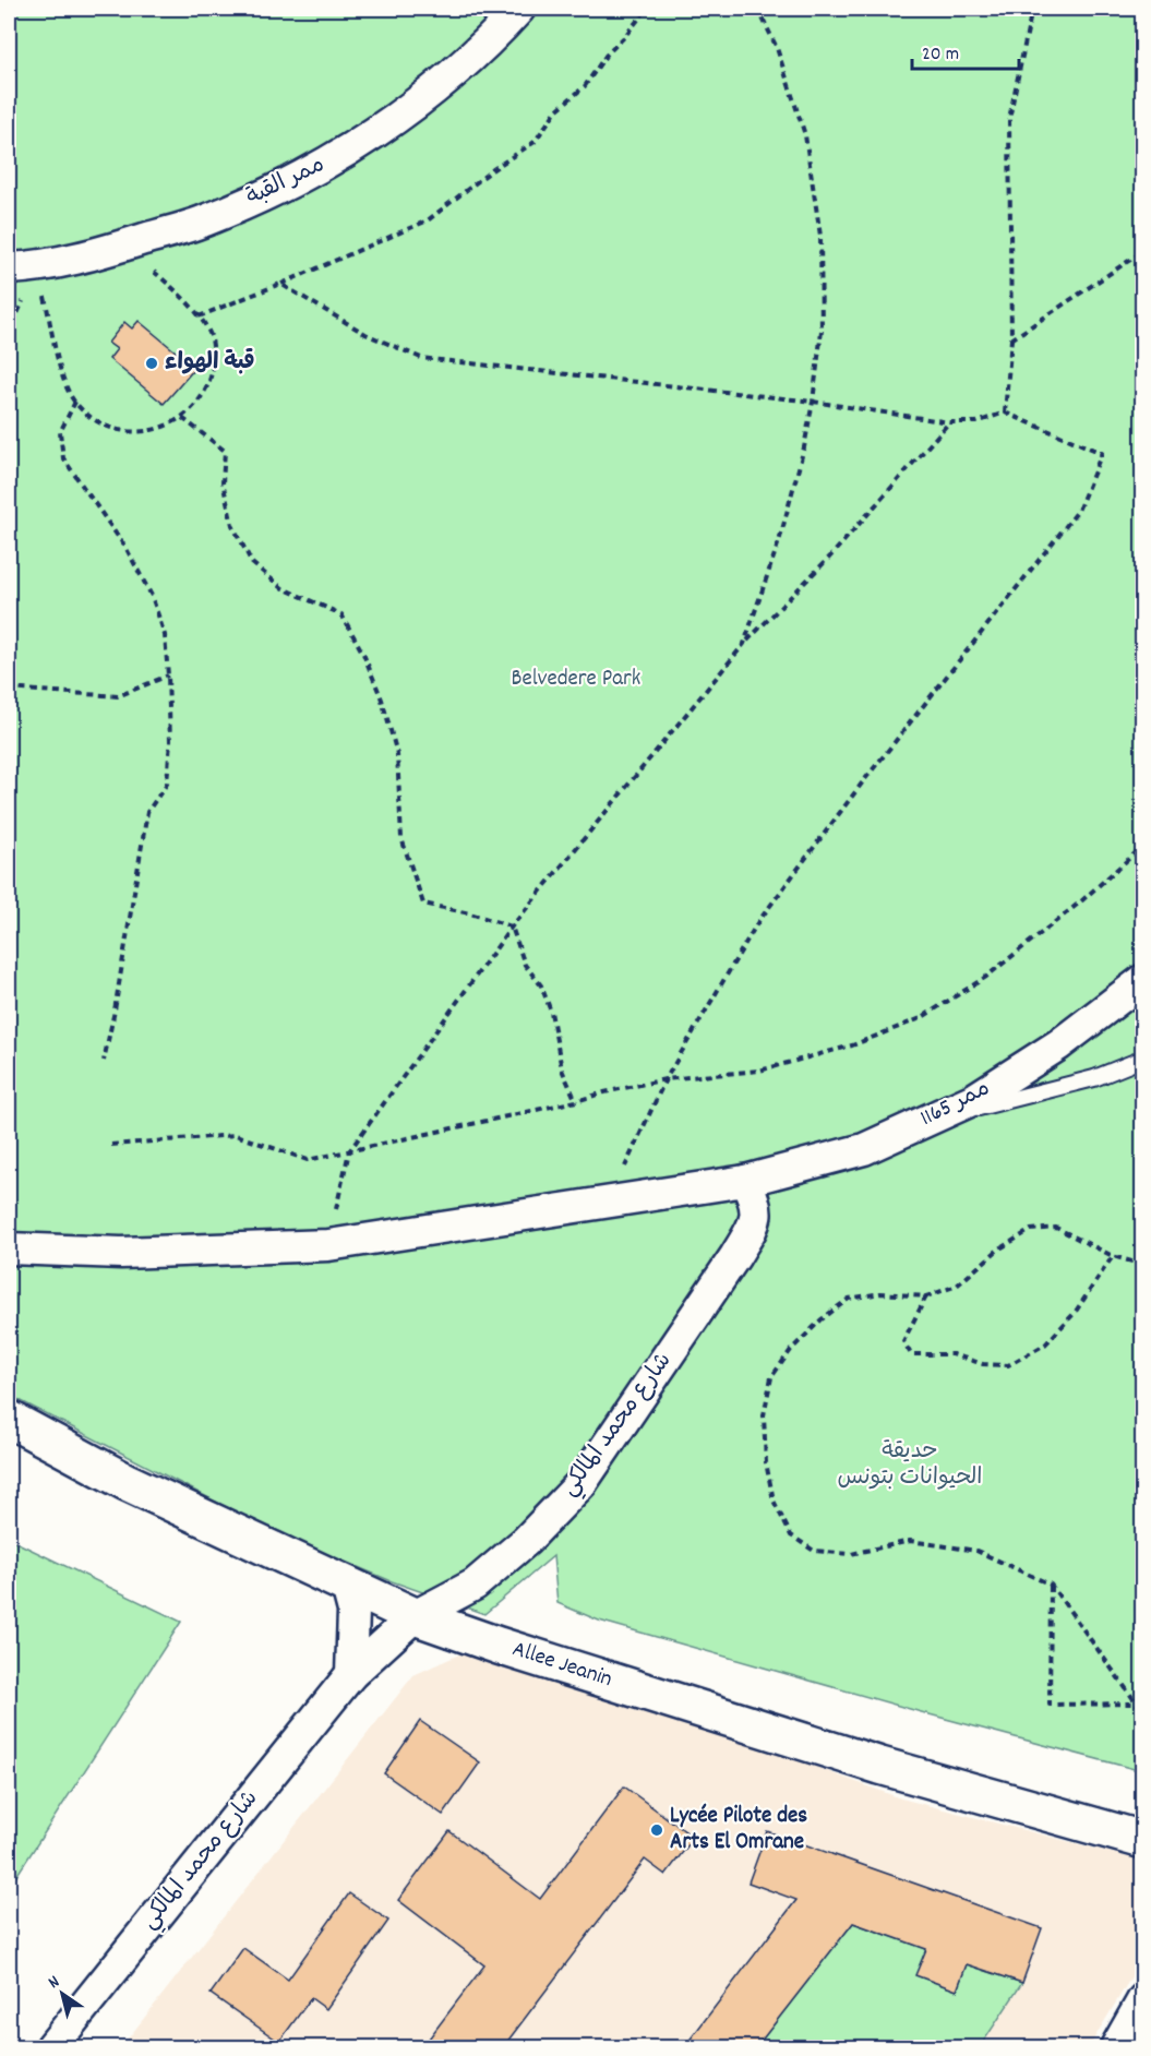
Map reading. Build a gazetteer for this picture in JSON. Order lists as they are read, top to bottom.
{
  "streets": {
    "street": [
      "ممر القبة",
      "ممر 1165",
      "شارع محمد المالكي",
      "Allee Jeanin"
    ]
  },
  "crossings": [
    ["ممر 1165", "شارع محمد المالكي"],
    ["شارع محمد المالكي", "Allee Jeanin"]
  ],
  "parks": ["Belvedere Park", "حديقة الحيوانات بتونس"],
  "places": ["قبة الهواء", "Lycée Pilote des Arts El Omrane"],
  "scale_bar": "20 m",
  "north": "top left"
}
